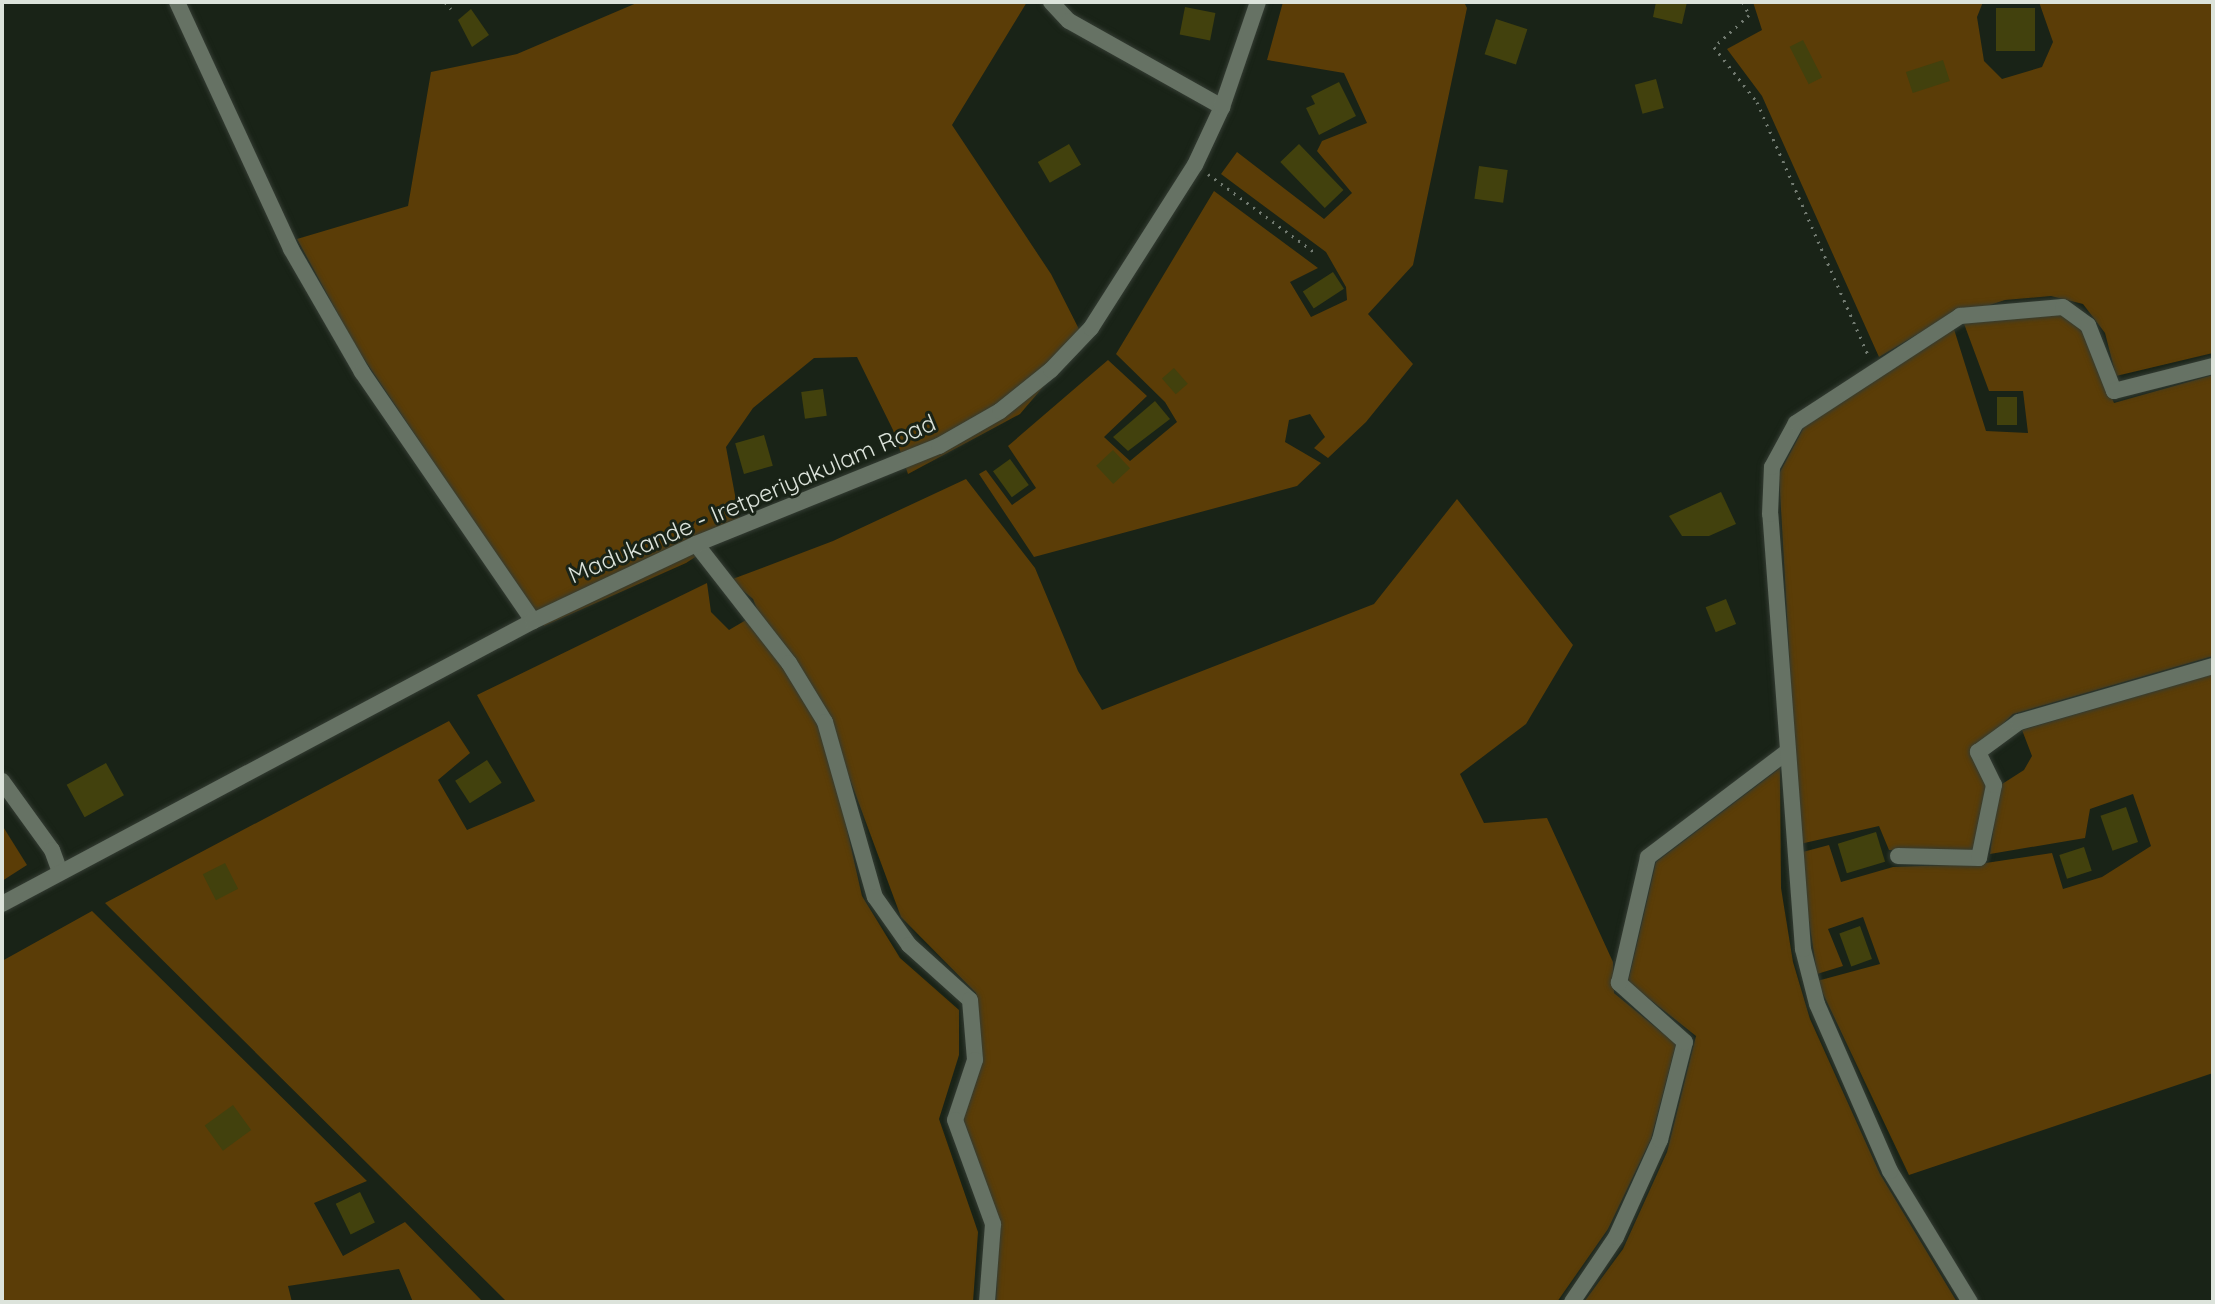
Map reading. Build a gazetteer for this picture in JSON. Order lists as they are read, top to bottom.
{
  "streets": {
    "street": ["Madukande - Iretperiyakulam Road"]
  }
}
